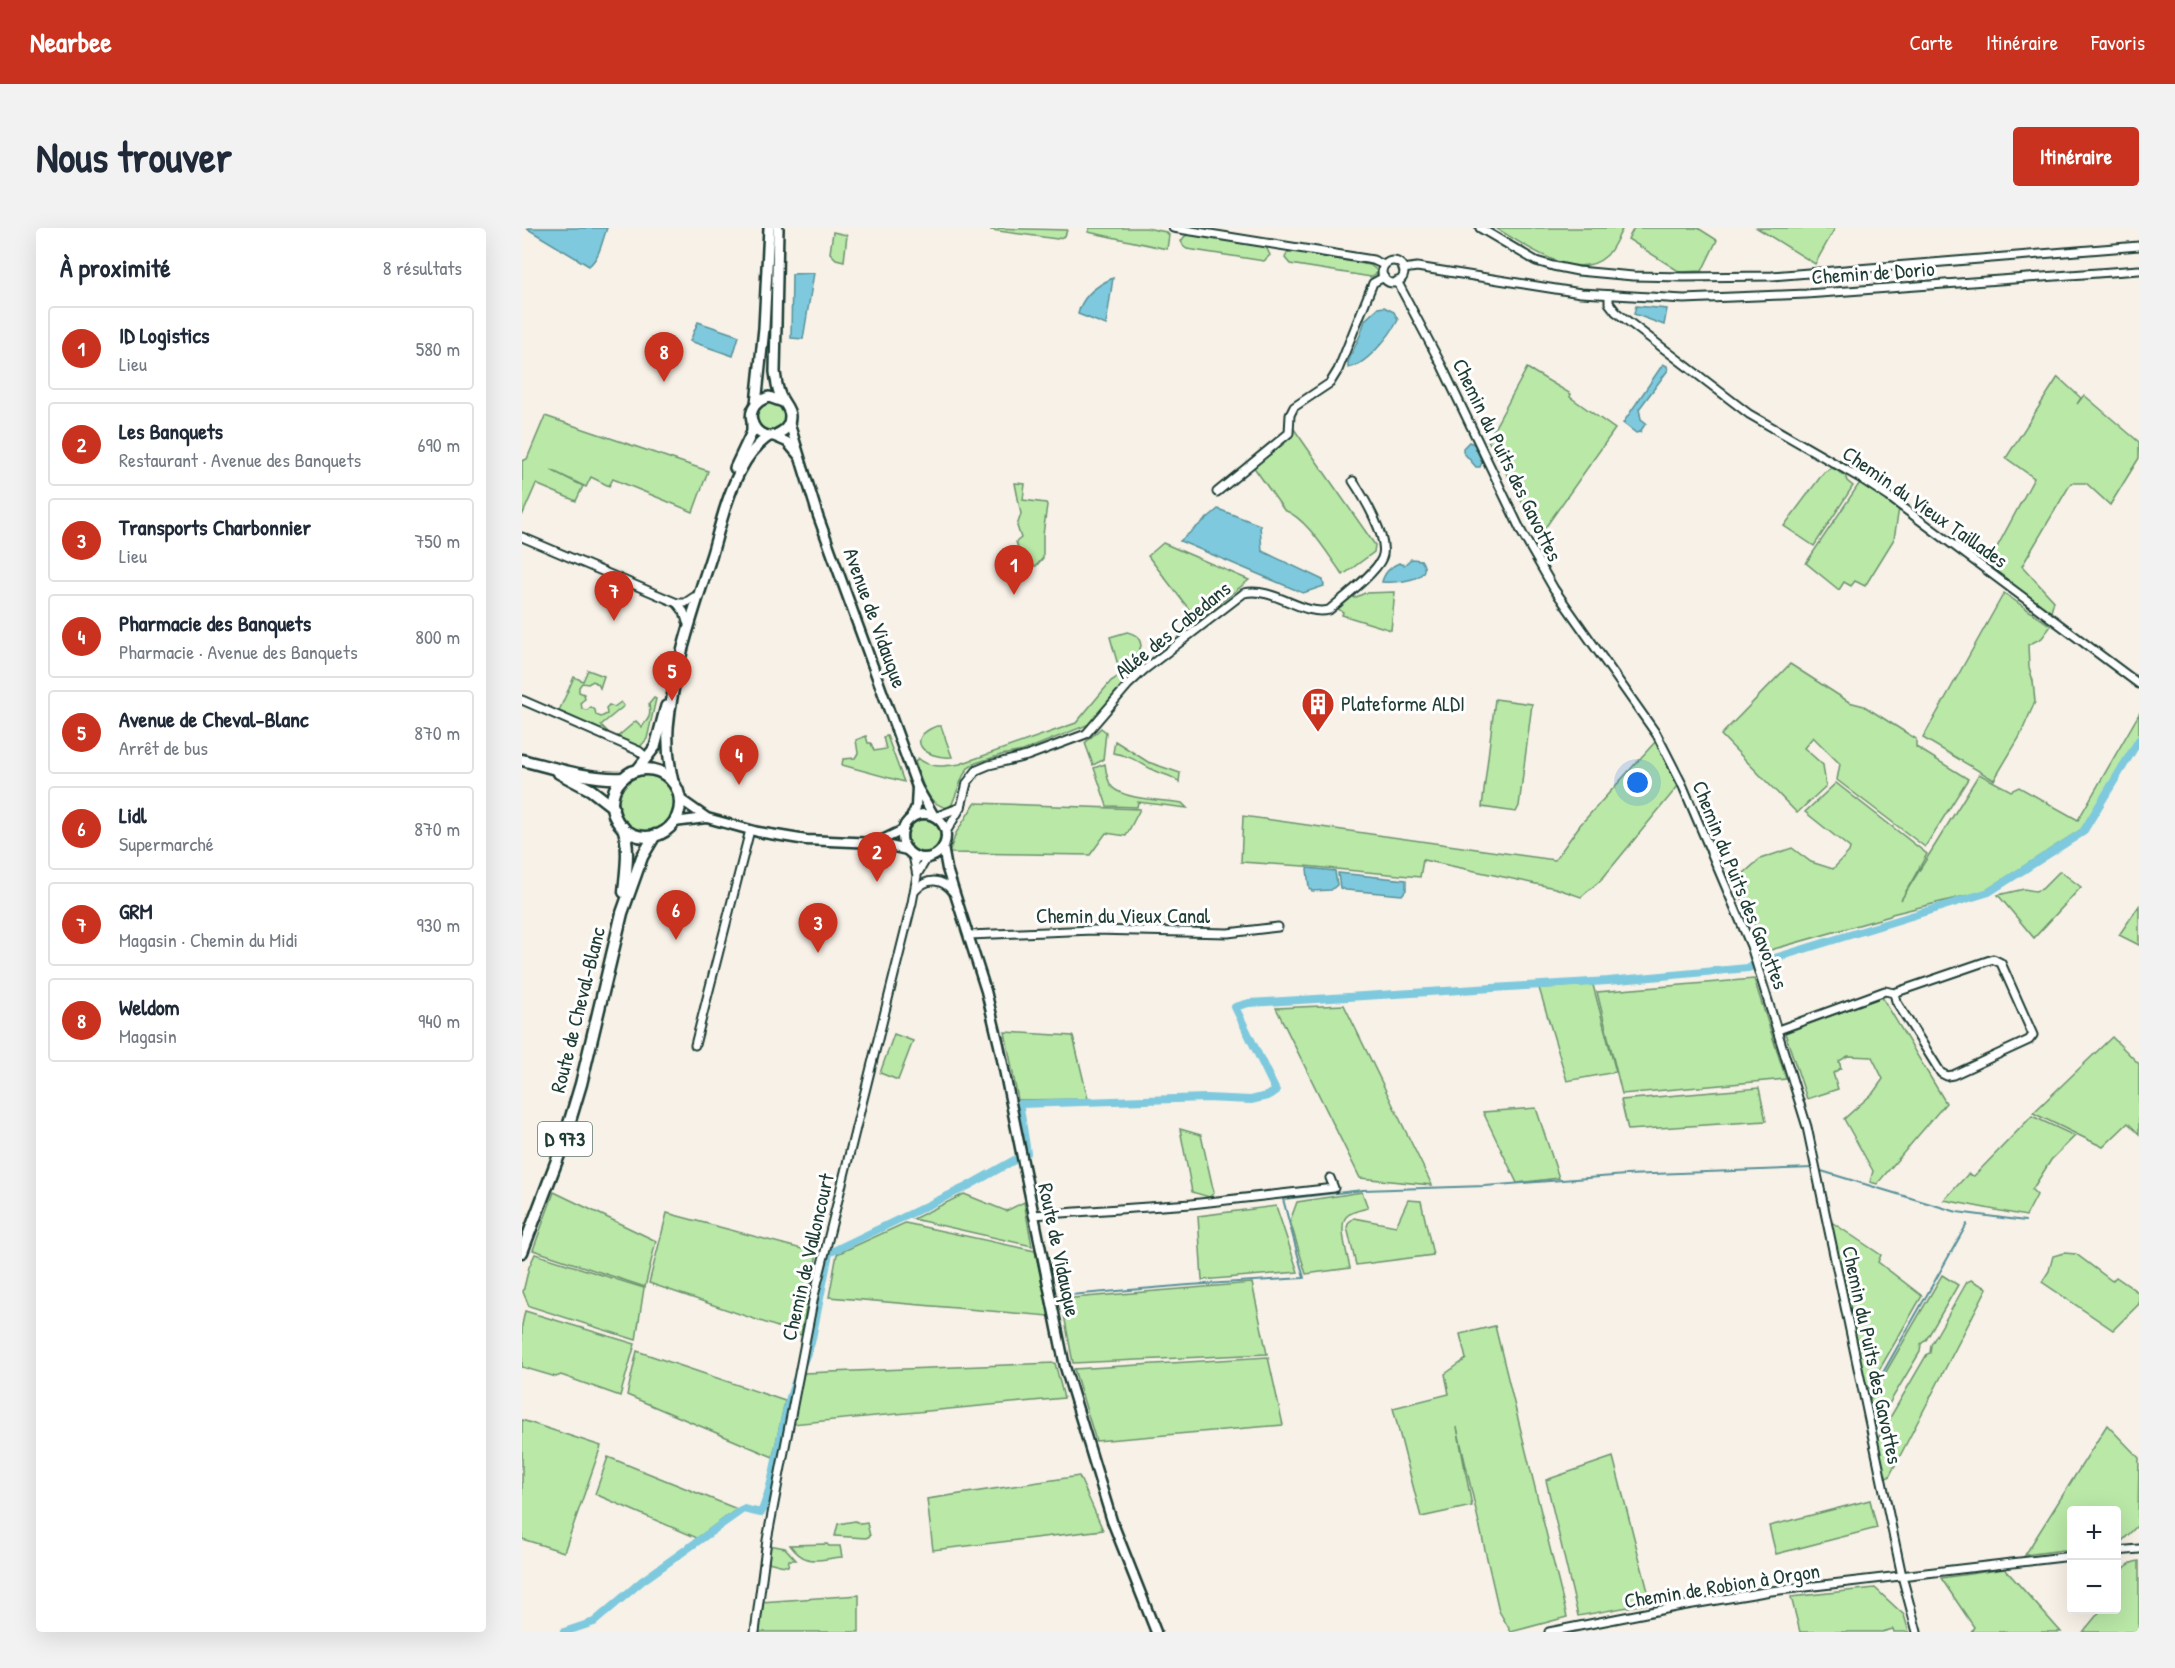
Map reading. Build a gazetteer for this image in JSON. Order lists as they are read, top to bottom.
{
  "streets": {
    "main road": ["Route de Cheval-Blanc", "D 973"],
    "street": [
      "Chemin de Dorio",
      "Chemin du Puits des Gavottes",
      "Chemin du Vieux Taillades",
      "Avenue de Vidauque",
      "Allée des Cabedans",
      "Chemin du Vieux Canal",
      "Route de Vidauque",
      "Chemin de Valloncourt",
      "Chemin de Robion à Orgon"
    ]
  },
  "crossings": [
    ["Chemin de Dorio", "Chemin du Puits des Gavottes"],
    ["Chemin de Dorio", "Chemin du Vieux Taillades"],
    ["Chemin du Puits des Gavottes", "Chemin de Robion à Orgon"],
    ["Avenue de Vidauque", "Route de Vidauque"],
    ["Avenue de Vidauque", "Chemin de Valloncourt"],
    ["Chemin du Vieux Canal", "Route de Vidauque"],
    ["Route de Cheval-Blanc", "D 973"],
    ["Route de Vidauque", "Chemin de Valloncourt"]
  ],
  "places": {
    "building": ["Plateforme ALDI"]
  },
  "page": {
    "header": "Nearbee",
    "nav": ["Carte", "Itinéraire", "Favoris"],
    "buttons": "Itinéraire",
    "title": "Nous trouver",
    "heading": ["À proximité", "8 résultats"],
    "list": [
      {
        "mark": "1",
        "name": "ID Logistics",
        "note": "Lieu",
        "value": "580 m"
      },
      {
        "mark": "2",
        "name": "Les Banquets",
        "note": "Restaurant · Avenue des Banquets",
        "value": "690 m"
      },
      {
        "mark": "3",
        "name": "Transports Charbonnier",
        "note": "Lieu",
        "value": "750 m"
      },
      {
        "mark": "4",
        "name": "Pharmacie des Banquets",
        "note": "Pharmacie · Avenue des Banquets",
        "value": "800 m"
      },
      {
        "mark": "5",
        "name": "Avenue de Cheval-Blanc",
        "note": "Arrêt de bus",
        "value": "870 m"
      },
      {
        "mark": "6",
        "name": "Lidl",
        "note": "Supermarché",
        "value": "870 m"
      },
      {
        "mark": "7",
        "name": "GRM",
        "note": "Magasin · Chemin du Midi",
        "value": "930 m"
      },
      {
        "mark": "8",
        "name": "Weldom",
        "note": "Magasin",
        "value": "940 m"
      }
    ],
    "pins": [
      "8",
      "1",
      "7",
      "5",
      "4",
      "2",
      "6",
      "3"
    ],
    "map_buttons": ["+", "−"]
  }
}
